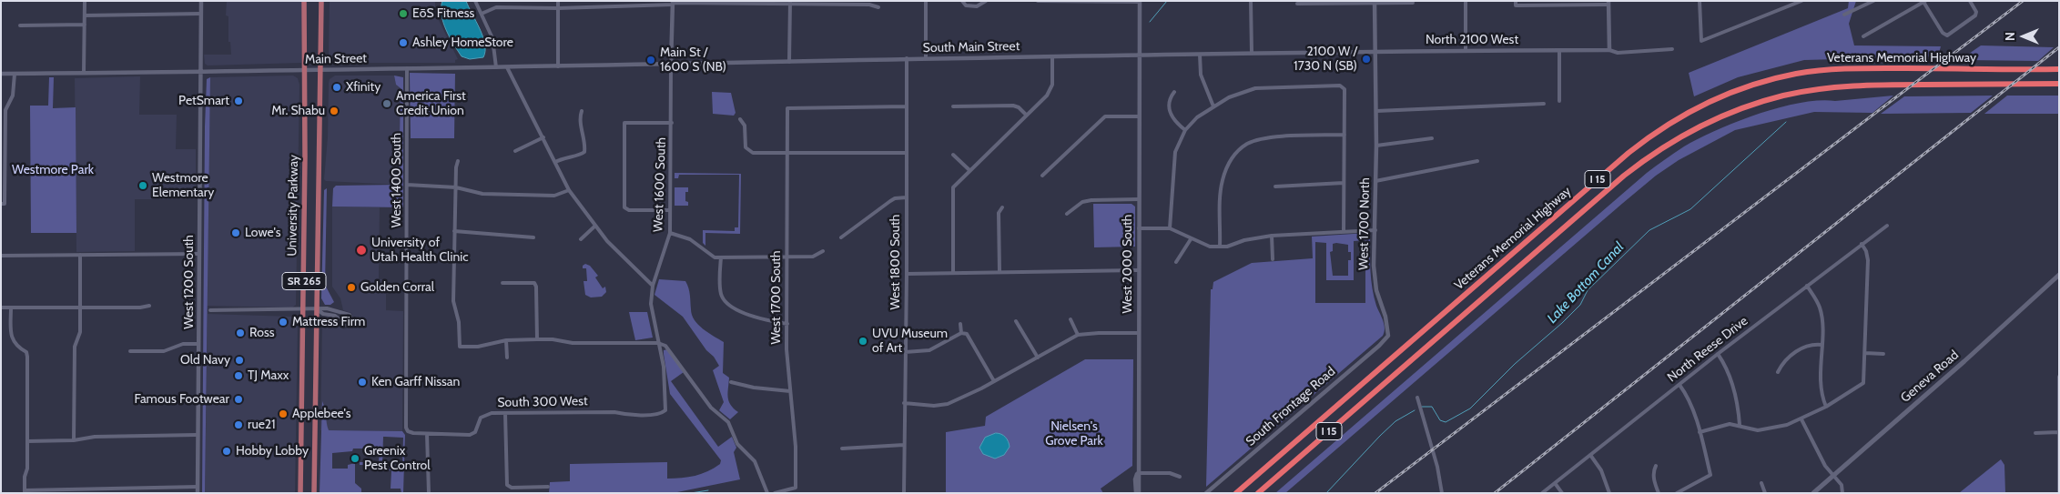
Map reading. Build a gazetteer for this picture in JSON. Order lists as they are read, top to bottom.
{
  "streets": {
    "highway": ["Veterans Memorial Highway", "I 15"],
    "main road": ["University Parkway", "SR 265", "Geneva Road"],
    "street": [
      "North 2100 West",
      "South Main Street",
      "Main Street",
      "West 1400 South",
      "West 1600 South",
      "West 1700 North",
      "West 1800 South",
      "West 2000 South",
      "West 1200 South",
      "West 1700 South",
      "North Reese Drive",
      "South 300 West",
      "South Frontage Road"
    ]
  },
  "crossings": [
    ["North 2100 West", "South Main Street"],
    ["North 2100 West", "West 1700 North"],
    ["South Main Street", "Main Street"],
    ["South Main Street", "West 1600 South"],
    ["South Main Street", "West 1800 South"],
    ["South Main Street", "West 2000 South"],
    ["Main Street", "West 1400 South"],
    ["Main Street", "West 1600 South"],
    ["Main Street", "University Parkway"],
    ["Main Street", "West 1200 South"],
    ["West 1400 South", "South 300 West"],
    ["West 1600 South", "South 300 West"],
    ["West 1700 North", "South Frontage Road"],
    ["West 1800 South", "West 1700 South"]
  ],
  "water": ["Lake Bottom Canal"],
  "parks": ["Westmore Park", "Nielsen's Grove Park"],
  "places": [
    "EōS Fitness",
    "Ashley HomeStore",
    "2100 W / 1730 N (SB)",
    "Main St / 1600 S (NB)",
    "Xfinity",
    "PetSmart",
    "America First Credit Union",
    "Mr. Shabu",
    "Westmore Elementary",
    "Lowe's",
    "University of Utah Health Clinic",
    "Golden Corral",
    "Mattress Firm",
    "Ross",
    "UVU Museum of Art",
    "Old Navy",
    "TJ Maxx",
    "Ken Garff Nissan",
    "Famous Footwear",
    "Applebee's",
    "rue21",
    "Hobby Lobby",
    "Greenix Pest Control"
  ],
  "north": "left"
}
